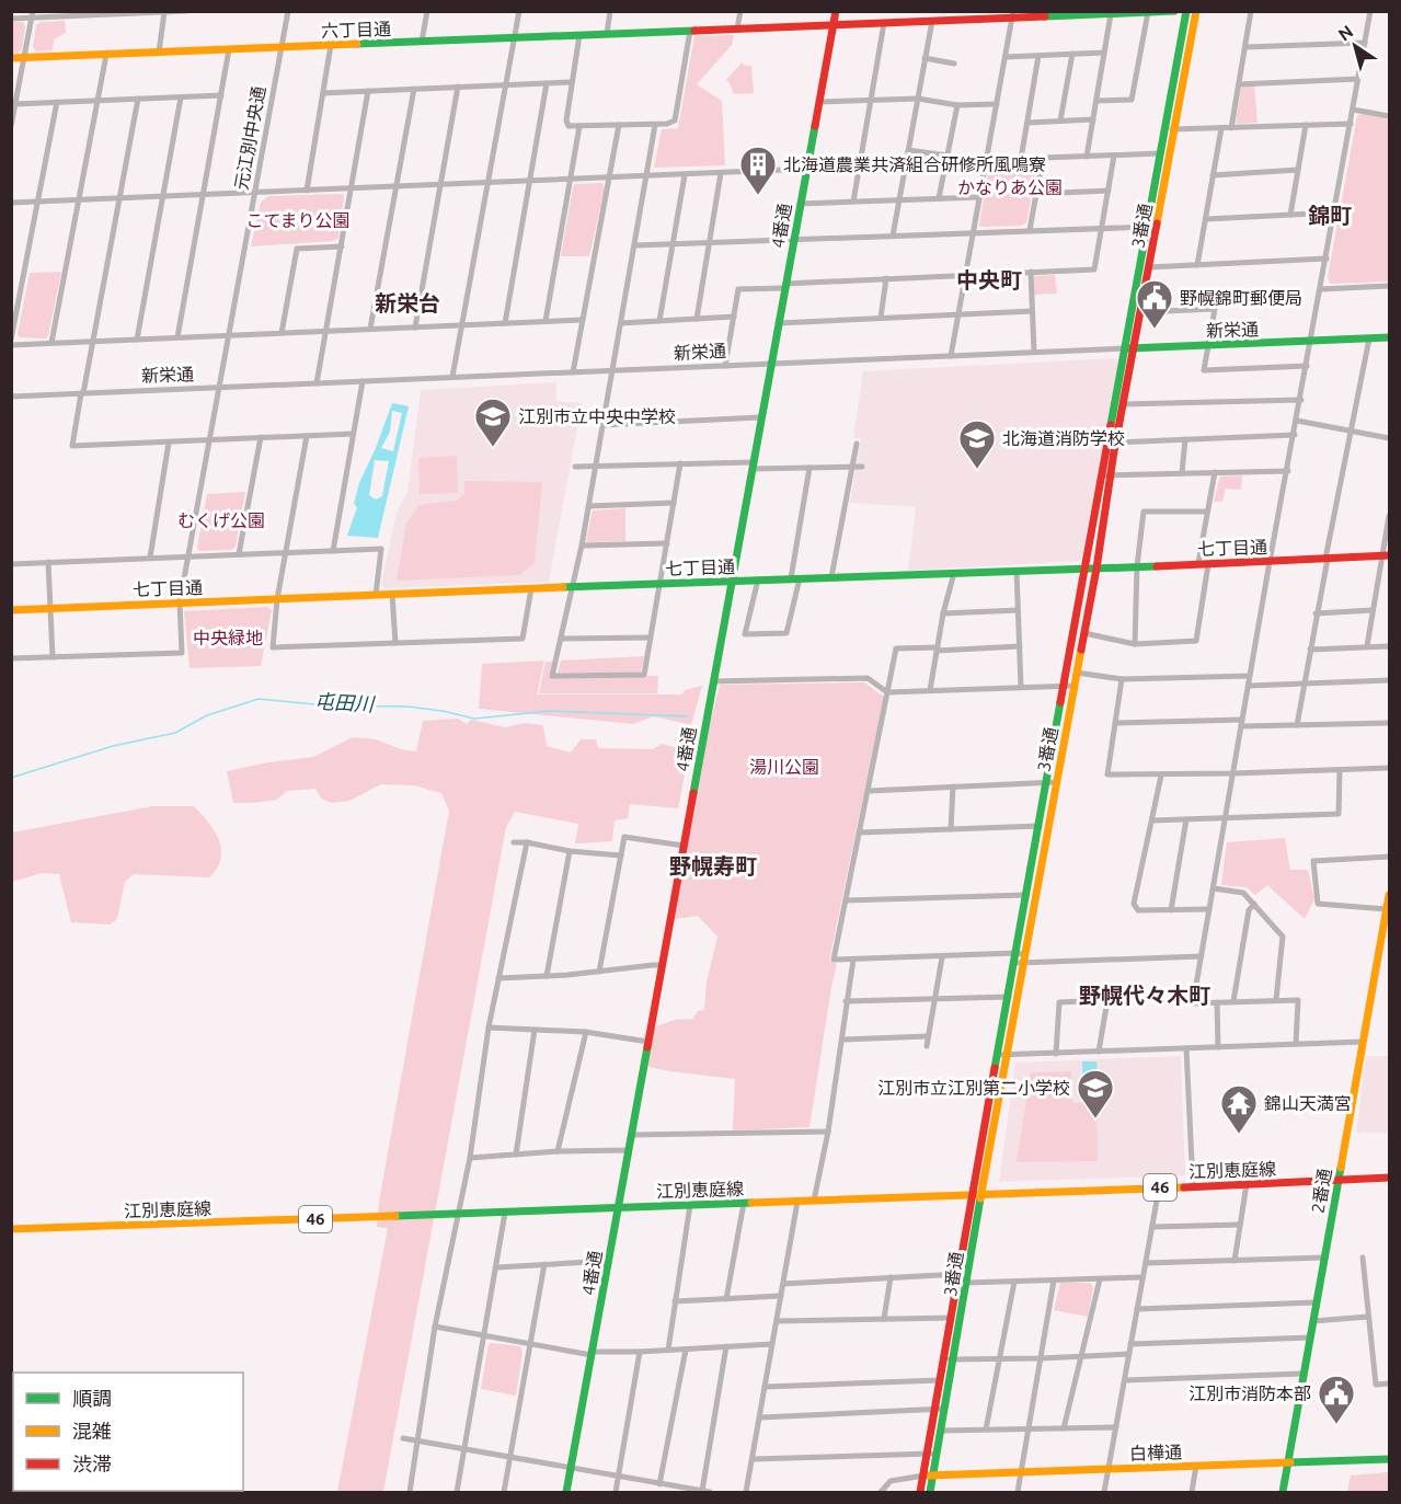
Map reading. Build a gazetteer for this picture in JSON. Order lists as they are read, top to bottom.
{
  "streets": {
    "street": [
      "六丁目通",
      "元江別中央通",
      "4番通",
      "3番通",
      "新栄通",
      "七丁目通",
      "江別恵庭線",
      "46",
      "2番通",
      "白樺通"
    ]
  },
  "crossings": [
    ["六丁目通", "元江別中央通"],
    ["六丁目通", "4番通"],
    ["元江別中央通", "新栄通"],
    ["元江別中央通", "七丁目通"],
    ["4番通", "新栄通"],
    ["4番通", "七丁目通"],
    ["4番通", "江別恵庭線"],
    ["3番通", "新栄通"],
    ["3番通", "七丁目通"],
    ["3番通", "江別恵庭線"],
    ["3番通", "白樺通"],
    ["江別恵庭線", "2番通"],
    ["2番通", "白樺通"]
  ],
  "districts": [
    "錦町",
    "中央町",
    "新栄台",
    "野幌寿町",
    "野幌代々木町"
  ],
  "water": ["屯田川"],
  "parks": [
    "かなりあ公園",
    "こてまり公園",
    "むくげ公園",
    "中央緑地",
    "湯川公園"
  ],
  "places": {
    "building": ["北海道農業共済組合研修所風鳴寮"],
    "public building": ["野幌錦町郵便局", "江別市消防本部"],
    "school or university": ["江別市立中央中学校", "北海道消防学校", "江別市立江別第二小学校"],
    "temple": ["錦山天満宮"]
  },
  "legend": ["順調", "混雑", "渋滞"],
  "north": "top left"
}
